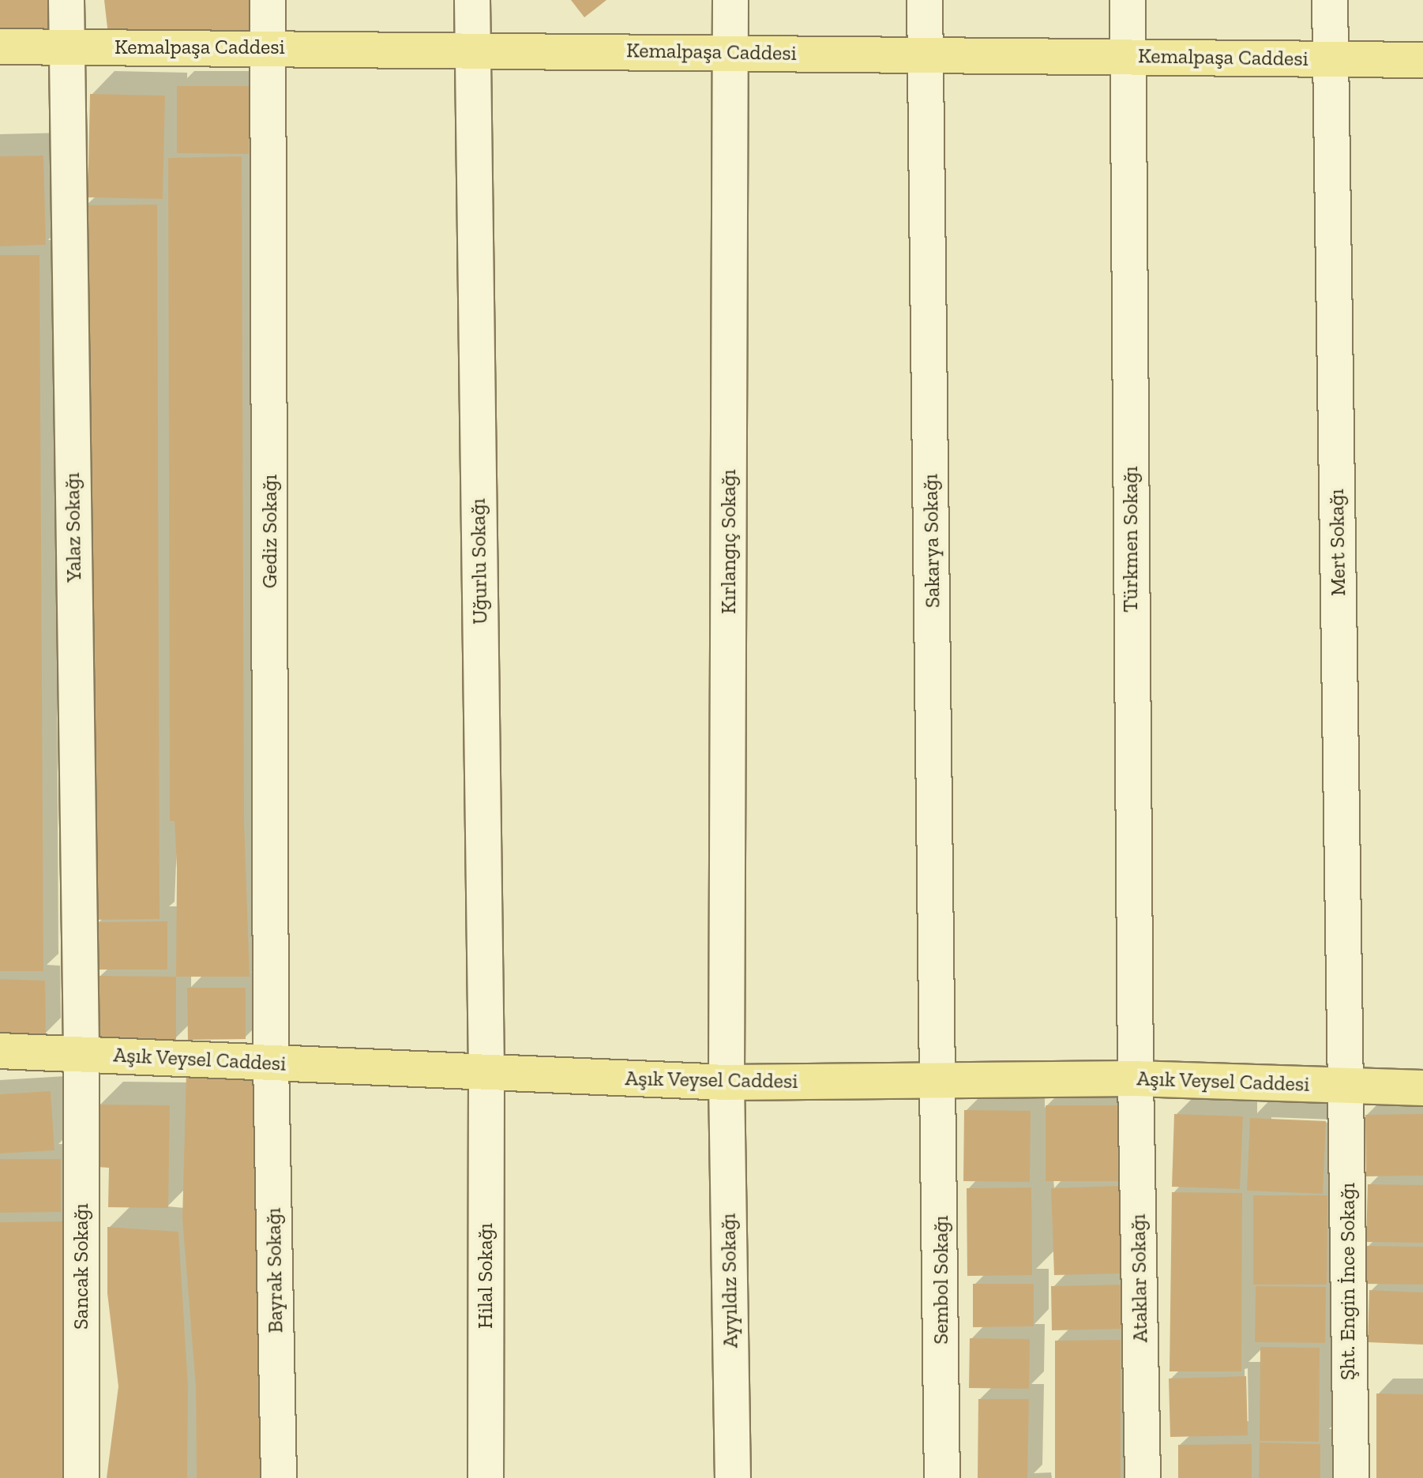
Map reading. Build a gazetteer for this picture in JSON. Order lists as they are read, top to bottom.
{
  "streets": {
    "main road": ["Kemalpaşa Caddesi", "Aşık Veysel Caddesi"],
    "street": [
      "Yalaz Sokağı",
      "Gediz Sokağı",
      "Türkmen Sokağı",
      "Sakarya Sokağı",
      "Kırlangıç Sokağı",
      "Mert Sokağı",
      "Uğurlu Sokağı",
      "Sancak Sokağı",
      "Bayrak Sokağı",
      "Hilal Sokağı",
      "Ataklar Sokağı",
      "Sembol Sokağı",
      "Ayyıldız Sokağı",
      "Şht. Engin İnce Sokağı"
    ]
  },
  "crossings": [
    ["Kemalpaşa Caddesi", "Yalaz Sokağı"],
    ["Kemalpaşa Caddesi", "Gediz Sokağı"],
    ["Kemalpaşa Caddesi", "Türkmen Sokağı"],
    ["Kemalpaşa Caddesi", "Sakarya Sokağı"],
    ["Kemalpaşa Caddesi", "Kırlangıç Sokağı"],
    ["Kemalpaşa Caddesi", "Mert Sokağı"],
    ["Kemalpaşa Caddesi", "Uğurlu Sokağı"],
    ["Yalaz Sokağı", "Aşık Veysel Caddesi"],
    ["Yalaz Sokağı", "Sancak Sokağı"],
    ["Gediz Sokağı", "Aşık Veysel Caddesi"],
    ["Gediz Sokağı", "Bayrak Sokağı"],
    ["Türkmen Sokağı", "Aşık Veysel Caddesi"],
    ["Türkmen Sokağı", "Ataklar Sokağı"],
    ["Sakarya Sokağı", "Aşık Veysel Caddesi"],
    ["Sakarya Sokağı", "Sembol Sokağı"],
    ["Kırlangıç Sokağı", "Aşık Veysel Caddesi"],
    ["Kırlangıç Sokağı", "Ayyıldız Sokağı"],
    ["Mert Sokağı", "Aşık Veysel Caddesi"],
    ["Mert Sokağı", "Şht. Engin İnce Sokağı"],
    ["Uğurlu Sokağı", "Aşık Veysel Caddesi"],
    ["Uğurlu Sokağı", "Hilal Sokağı"],
    ["Aşık Veysel Caddesi", "Sancak Sokağı"],
    ["Aşık Veysel Caddesi", "Bayrak Sokağı"],
    ["Aşık Veysel Caddesi", "Hilal Sokağı"],
    ["Aşık Veysel Caddesi", "Ataklar Sokağı"],
    ["Aşık Veysel Caddesi", "Sembol Sokağı"],
    ["Aşık Veysel Caddesi", "Ayyıldız Sokağı"],
    ["Aşık Veysel Caddesi", "Şht. Engin İnce Sokağı"]
  ]
}
